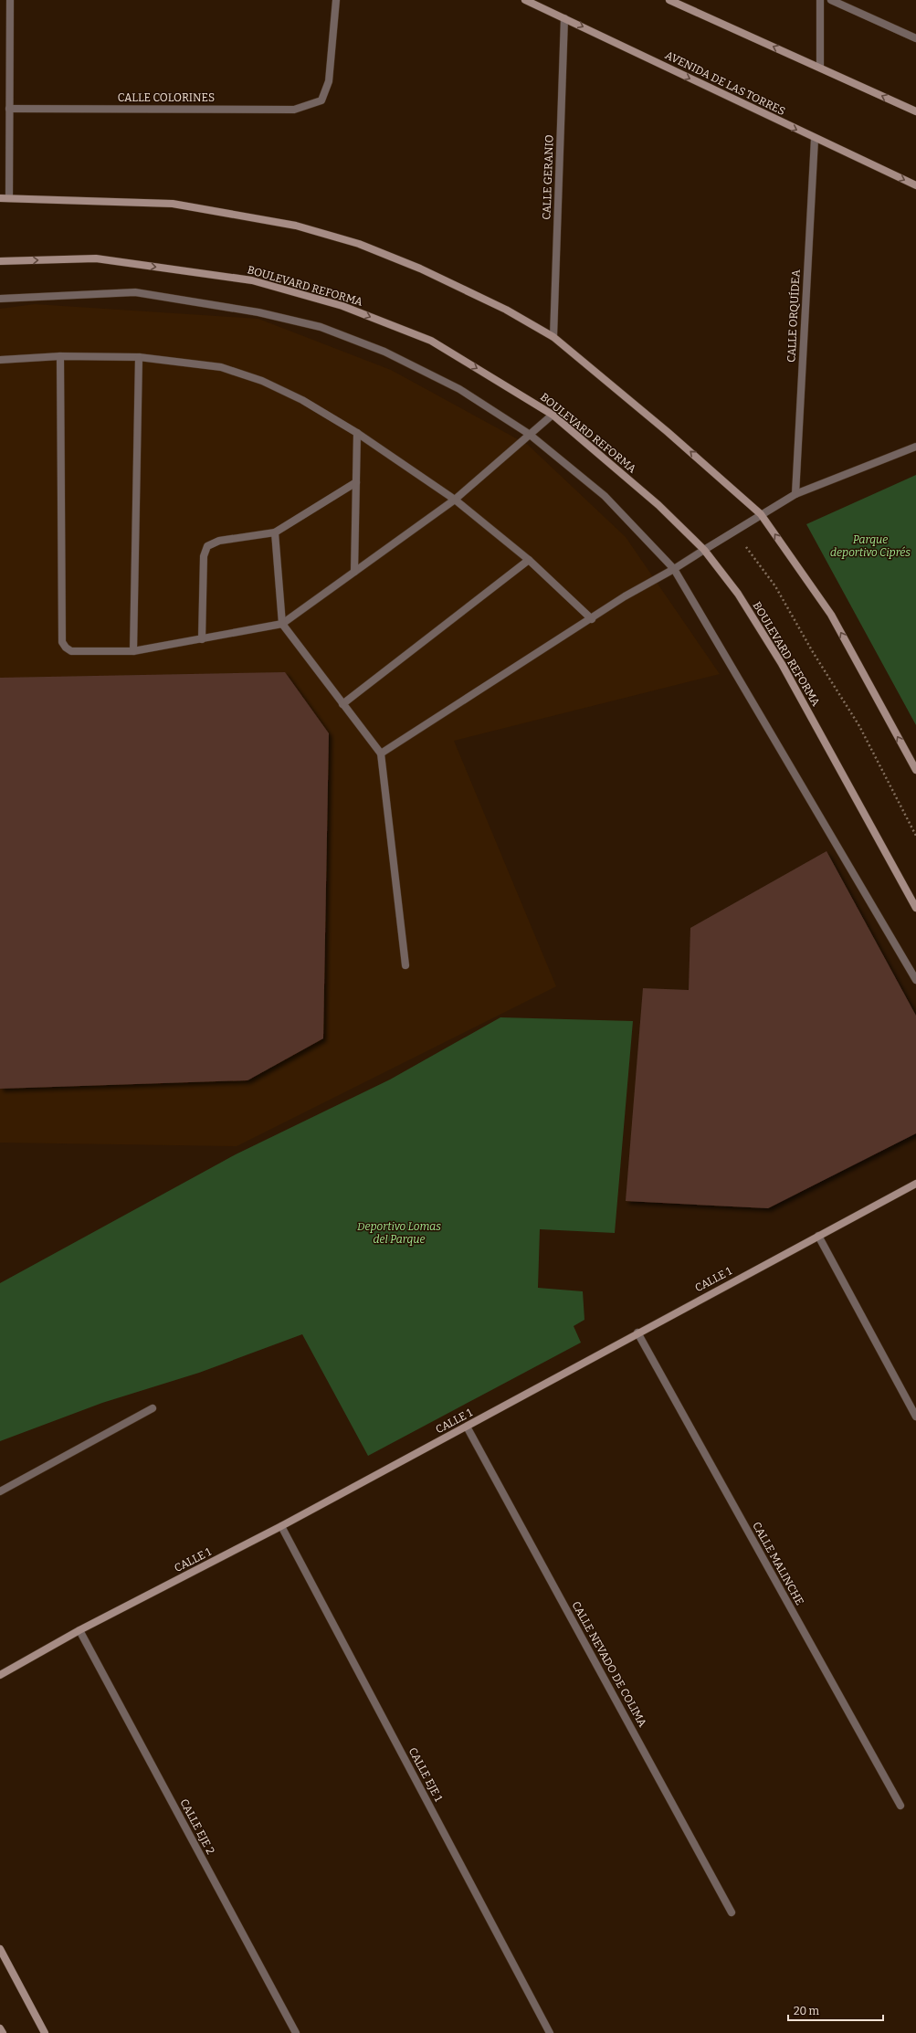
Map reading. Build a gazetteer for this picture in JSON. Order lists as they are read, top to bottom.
{
  "streets": {
    "main road": ["AVENIDA DE LAS TORRES", "BOULEVARD REFORMA", "CALLE 1"],
    "street": [
      "CALLE COLORINES",
      "CALLE GERANIO",
      "CALLE ORQUÍDEA",
      "CALLE MALINCHE",
      "CALLE NEVADO DE COLIMA",
      "CALLE EJE 1",
      "CALLE EJE 2"
    ]
  },
  "crossings": [
    ["AVENIDA DE LAS TORRES", "CALLE GERANIO"],
    ["AVENIDA DE LAS TORRES", "CALLE ORQUÍDEA"],
    ["CALLE 1", "CALLE MALINCHE"],
    ["CALLE 1", "CALLE NEVADO DE COLIMA"],
    ["CALLE 1", "CALLE EJE 1"],
    ["CALLE 1", "CALLE EJE 2"]
  ],
  "one_way": ["AVENIDA DE LAS TORRES"],
  "parks": ["Parque deportivo Ciprés", "Deportivo Lomas del Parque"],
  "scale_bar": "20 m"
}
